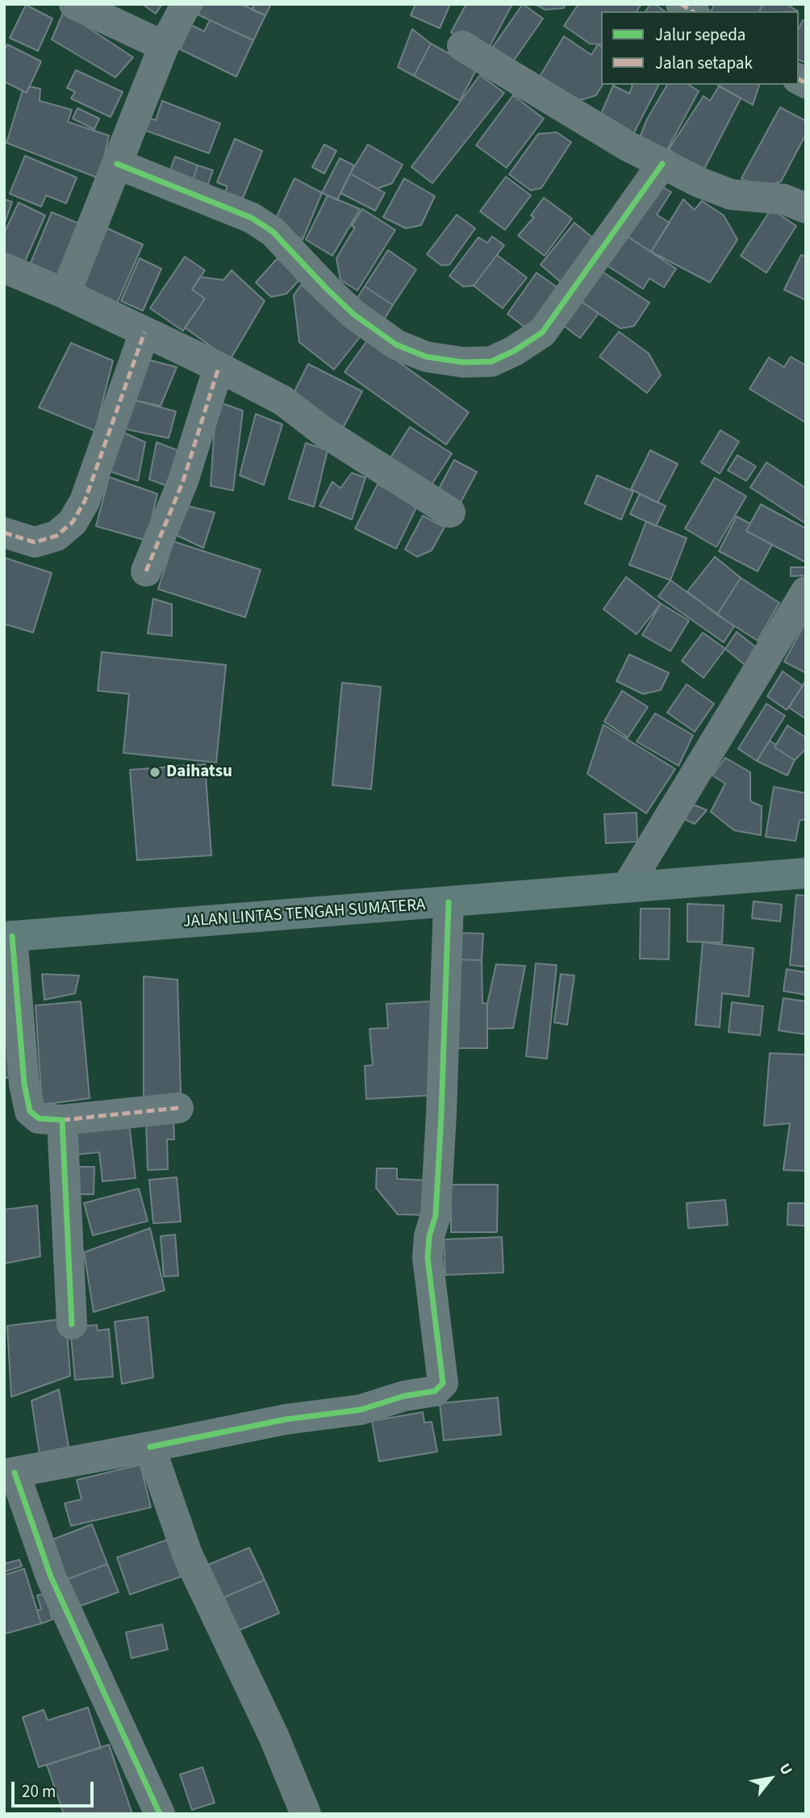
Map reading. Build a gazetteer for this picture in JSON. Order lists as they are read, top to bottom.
{
  "streets": {
    "highway": ["JALAN LINTAS TENGAH SUMATERA"]
  },
  "places": ["Daihatsu"],
  "legend": ["Jalur sepeda", "Jalan setapak"],
  "scale_bar": "20 m",
  "north": "top right"
}
